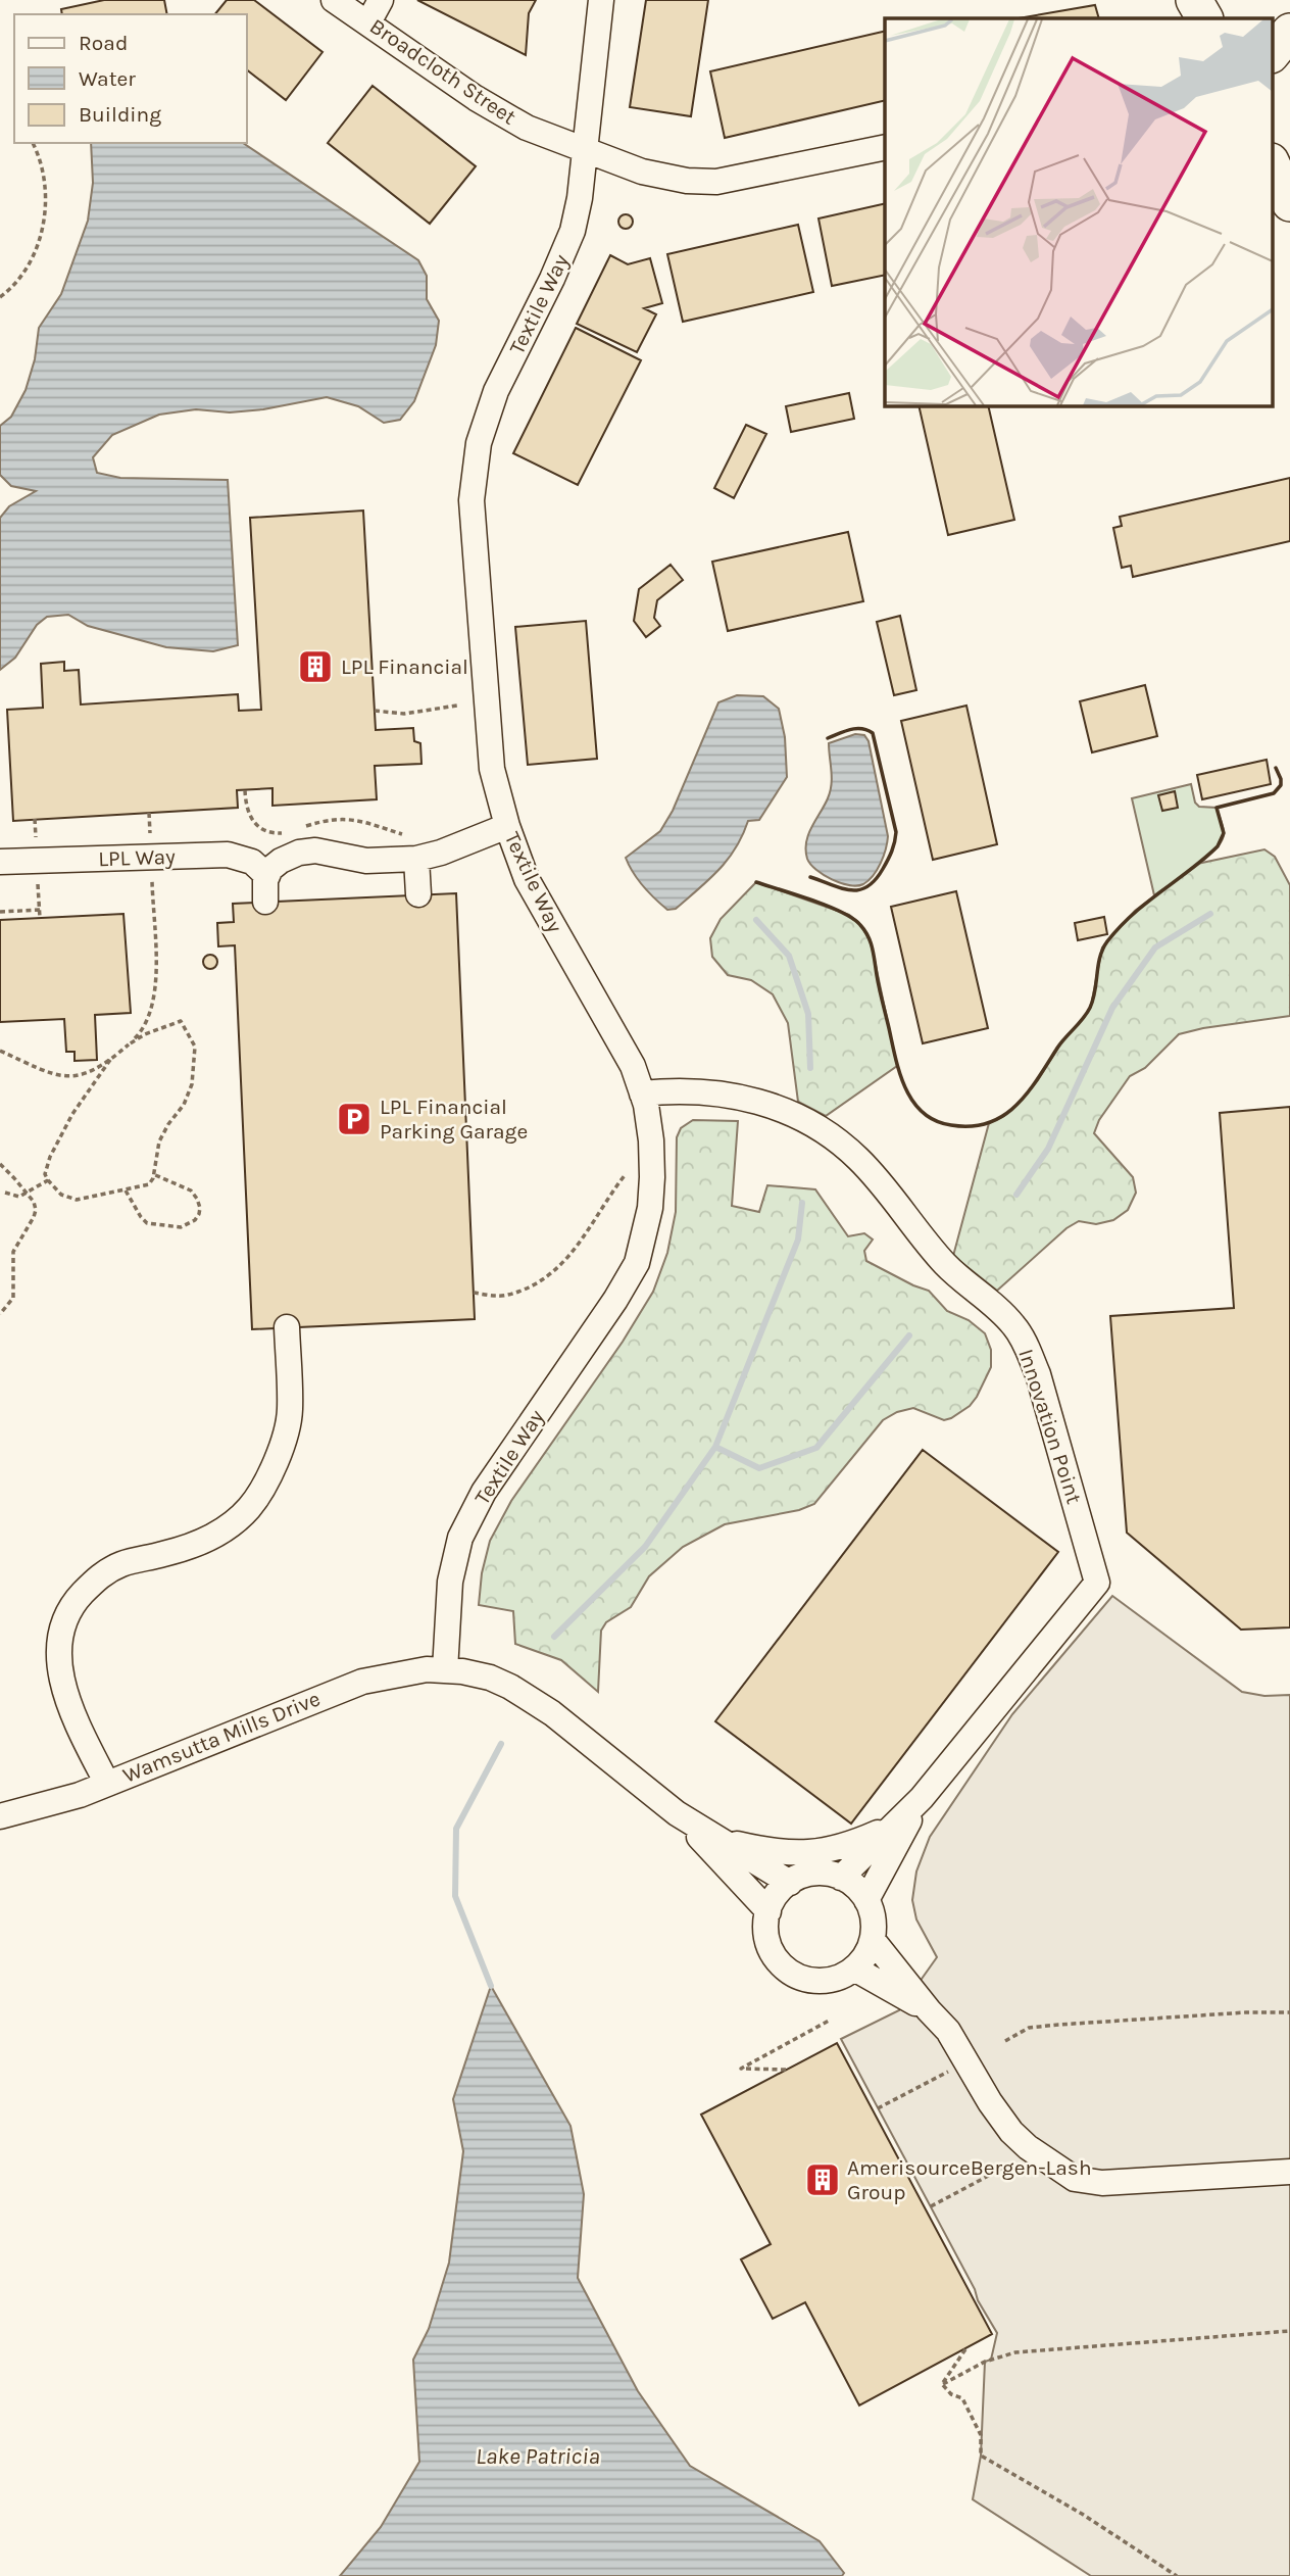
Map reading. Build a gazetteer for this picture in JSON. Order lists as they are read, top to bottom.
{
  "streets": {
    "street": [
      "Broadcloth Street",
      "Textile Way",
      "LPL Way",
      "Innovation Point",
      "Wamsutta Mills Drive"
    ]
  },
  "crossings": [
    ["Broadcloth Street", "Textile Way"],
    ["Textile Way", "Innovation Point"],
    ["Textile Way", "Wamsutta Mills Drive"]
  ],
  "water": ["Lake Patricia"],
  "places": {
    "building": ["LPL Financial", "AmerisourceBergen-Lash Group"],
    "parking": ["LPL Financial Parking Garage"]
  },
  "legend": ["Road", "Water", "Building"]
}
